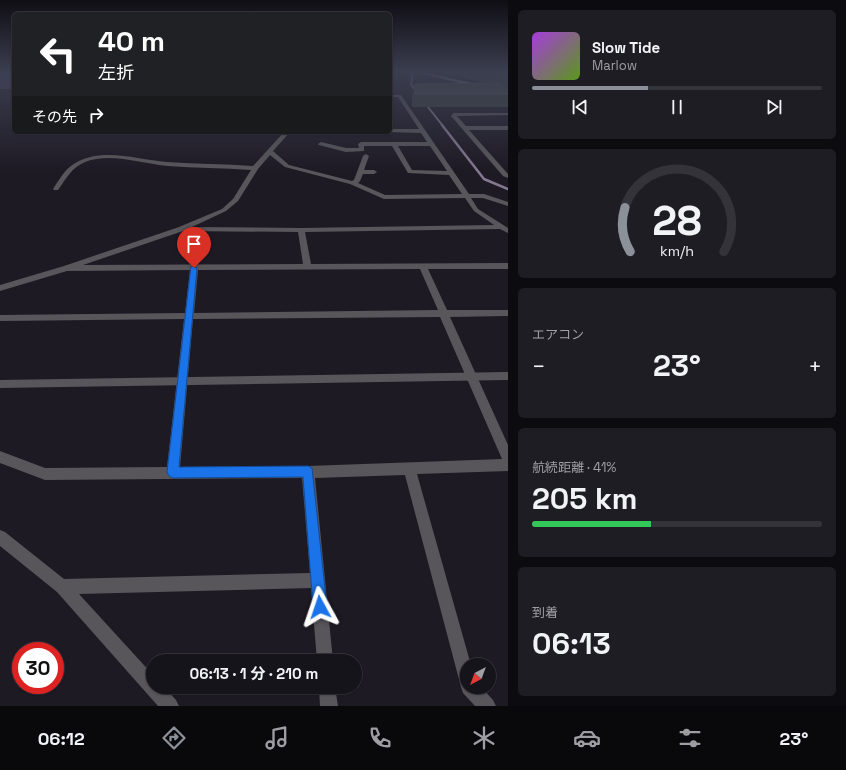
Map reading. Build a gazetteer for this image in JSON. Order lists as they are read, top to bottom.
{
  "north": "bottom left",
  "page": {
    "turn": ["40 m", "左折"],
    "song": ["Slow Tide", "Marlow"],
    "then": "その先",
    "tile": [
      "エアコン",
      ["航続距離 · 41%", "205 km"],
      ["到着", "06:13"]
    ],
    "heat": ["−", "23°", "+"],
    "limit": "30",
    "trip": "06:13 · 1 分 · 210 m",
    "tabs": ["06:12", "23°"],
    "gauge": ["28", "km/h"]
  }
}
